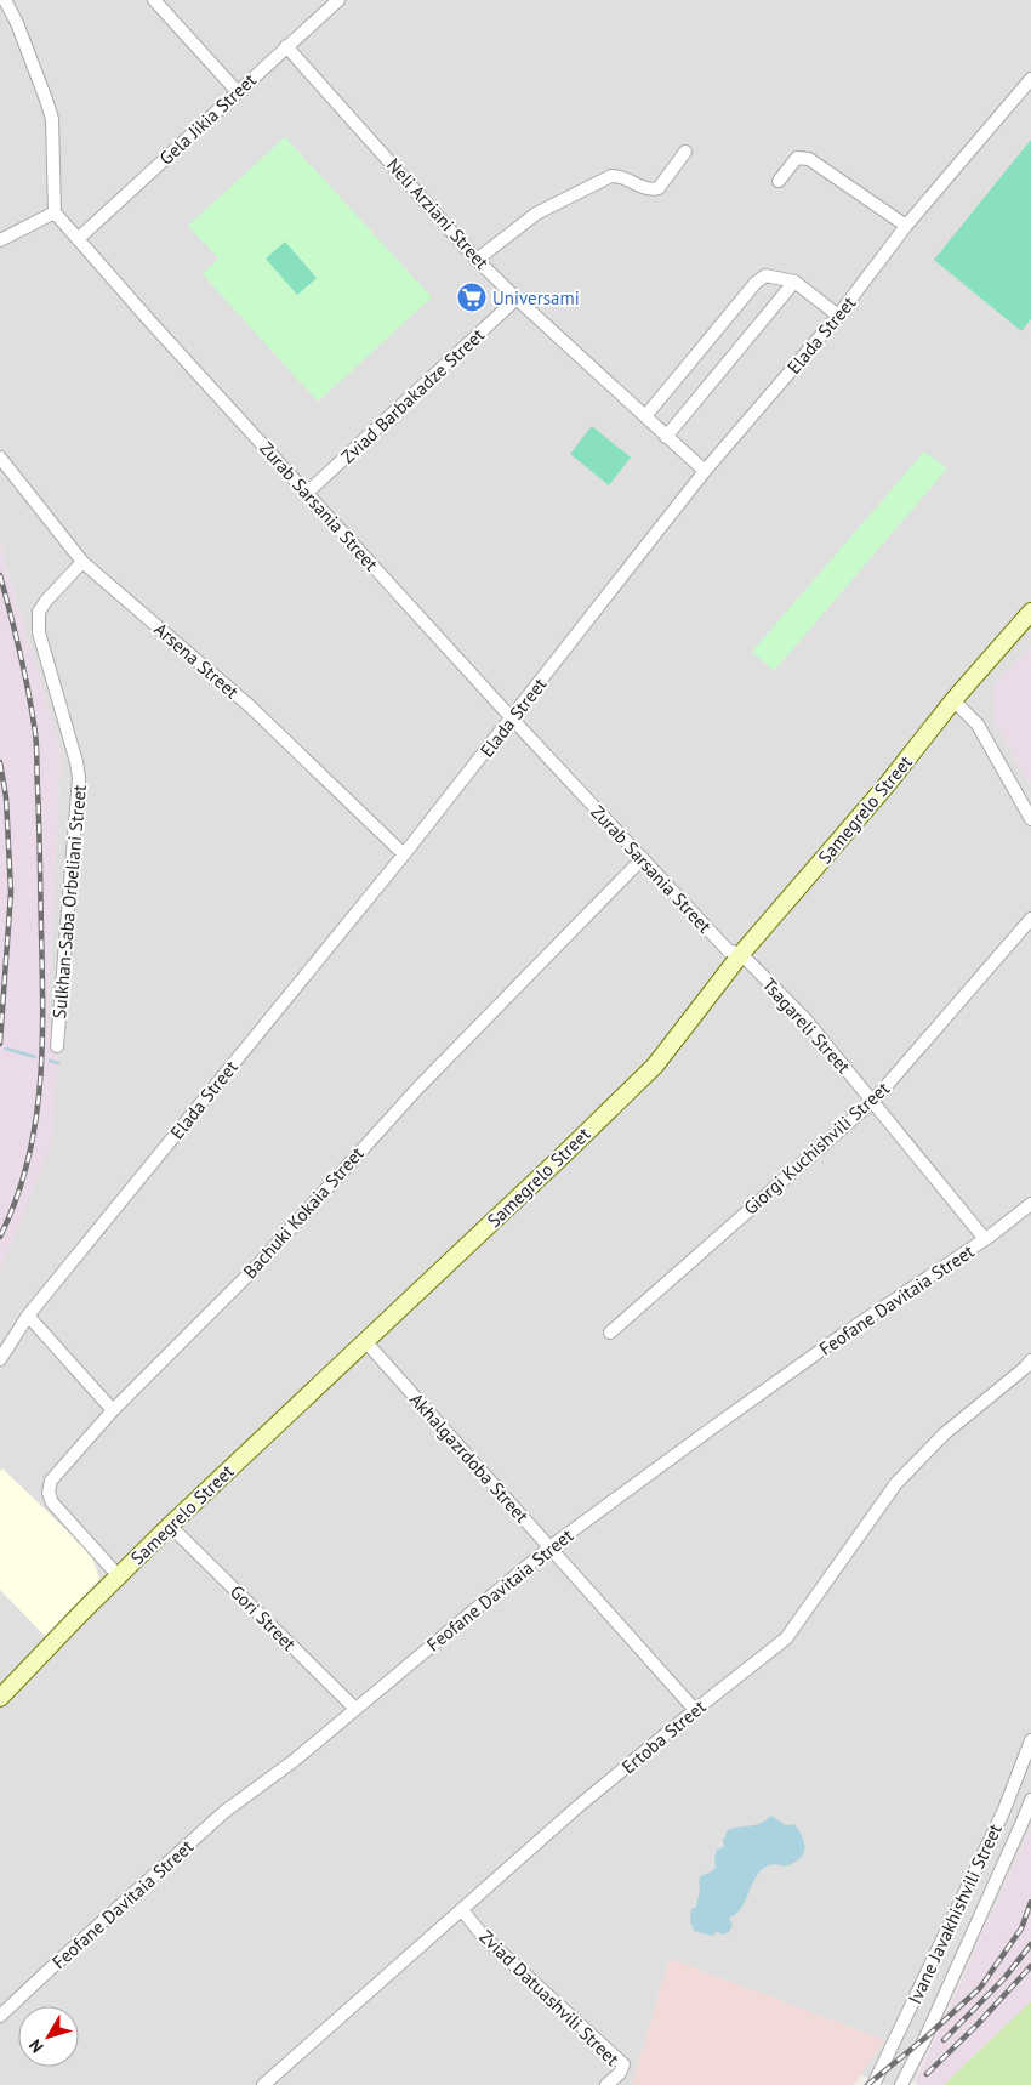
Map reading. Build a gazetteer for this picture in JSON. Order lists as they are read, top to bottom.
{
  "streets": {
    "main road": ["Samegrelo Street"],
    "street": [
      "Gela Jikia Street",
      "Neli Arziani Street",
      "Elada Street",
      "Zviad Barbakadze Street",
      "Zurab Sarsania Street",
      "Arsena Street",
      "Sulkhan-Saba Orbeliani Street",
      "Tsagareli Street",
      "Giorgi Kuchishvili Street",
      "Bachuki Kokaia Street",
      "Feofane Davitaia Street",
      "Akhalgazrdoba Street",
      "Gori Street",
      "Ertoba Street",
      "Ivane Javakhishvili Street",
      "Zviad Datuashvili Street"
    ]
  },
  "crossings": [
    ["Gela Jikia Street", "Neli Arziani Street"],
    ["Gela Jikia Street", "Zurab Sarsania Street"],
    ["Neli Arziani Street", "Elada Street"],
    ["Neli Arziani Street", "Zviad Barbakadze Street"],
    ["Elada Street", "Zurab Sarsania Street"],
    ["Elada Street", "Arsena Street"],
    ["Zviad Barbakadze Street", "Zurab Sarsania Street"],
    ["Zurab Sarsania Street", "Samegrelo Street"],
    ["Zurab Sarsania Street", "Tsagareli Street"],
    ["Zurab Sarsania Street", "Bachuki Kokaia Street"],
    ["Arsena Street", "Sulkhan-Saba Orbeliani Street"],
    ["Samegrelo Street", "Tsagareli Street"],
    ["Samegrelo Street", "Bachuki Kokaia Street"],
    ["Samegrelo Street", "Akhalgazrdoba Street"],
    ["Samegrelo Street", "Gori Street"],
    ["Tsagareli Street", "Giorgi Kuchishvili Street"],
    ["Tsagareli Street", "Feofane Davitaia Street"],
    ["Feofane Davitaia Street", "Akhalgazrdoba Street"],
    ["Feofane Davitaia Street", "Gori Street"],
    ["Akhalgazrdoba Street", "Ertoba Street"],
    ["Ertoba Street", "Zviad Datuashvili Street"]
  ],
  "places": {
    "supermarket": ["Universami"]
  },
  "north": "bottom left"
}
